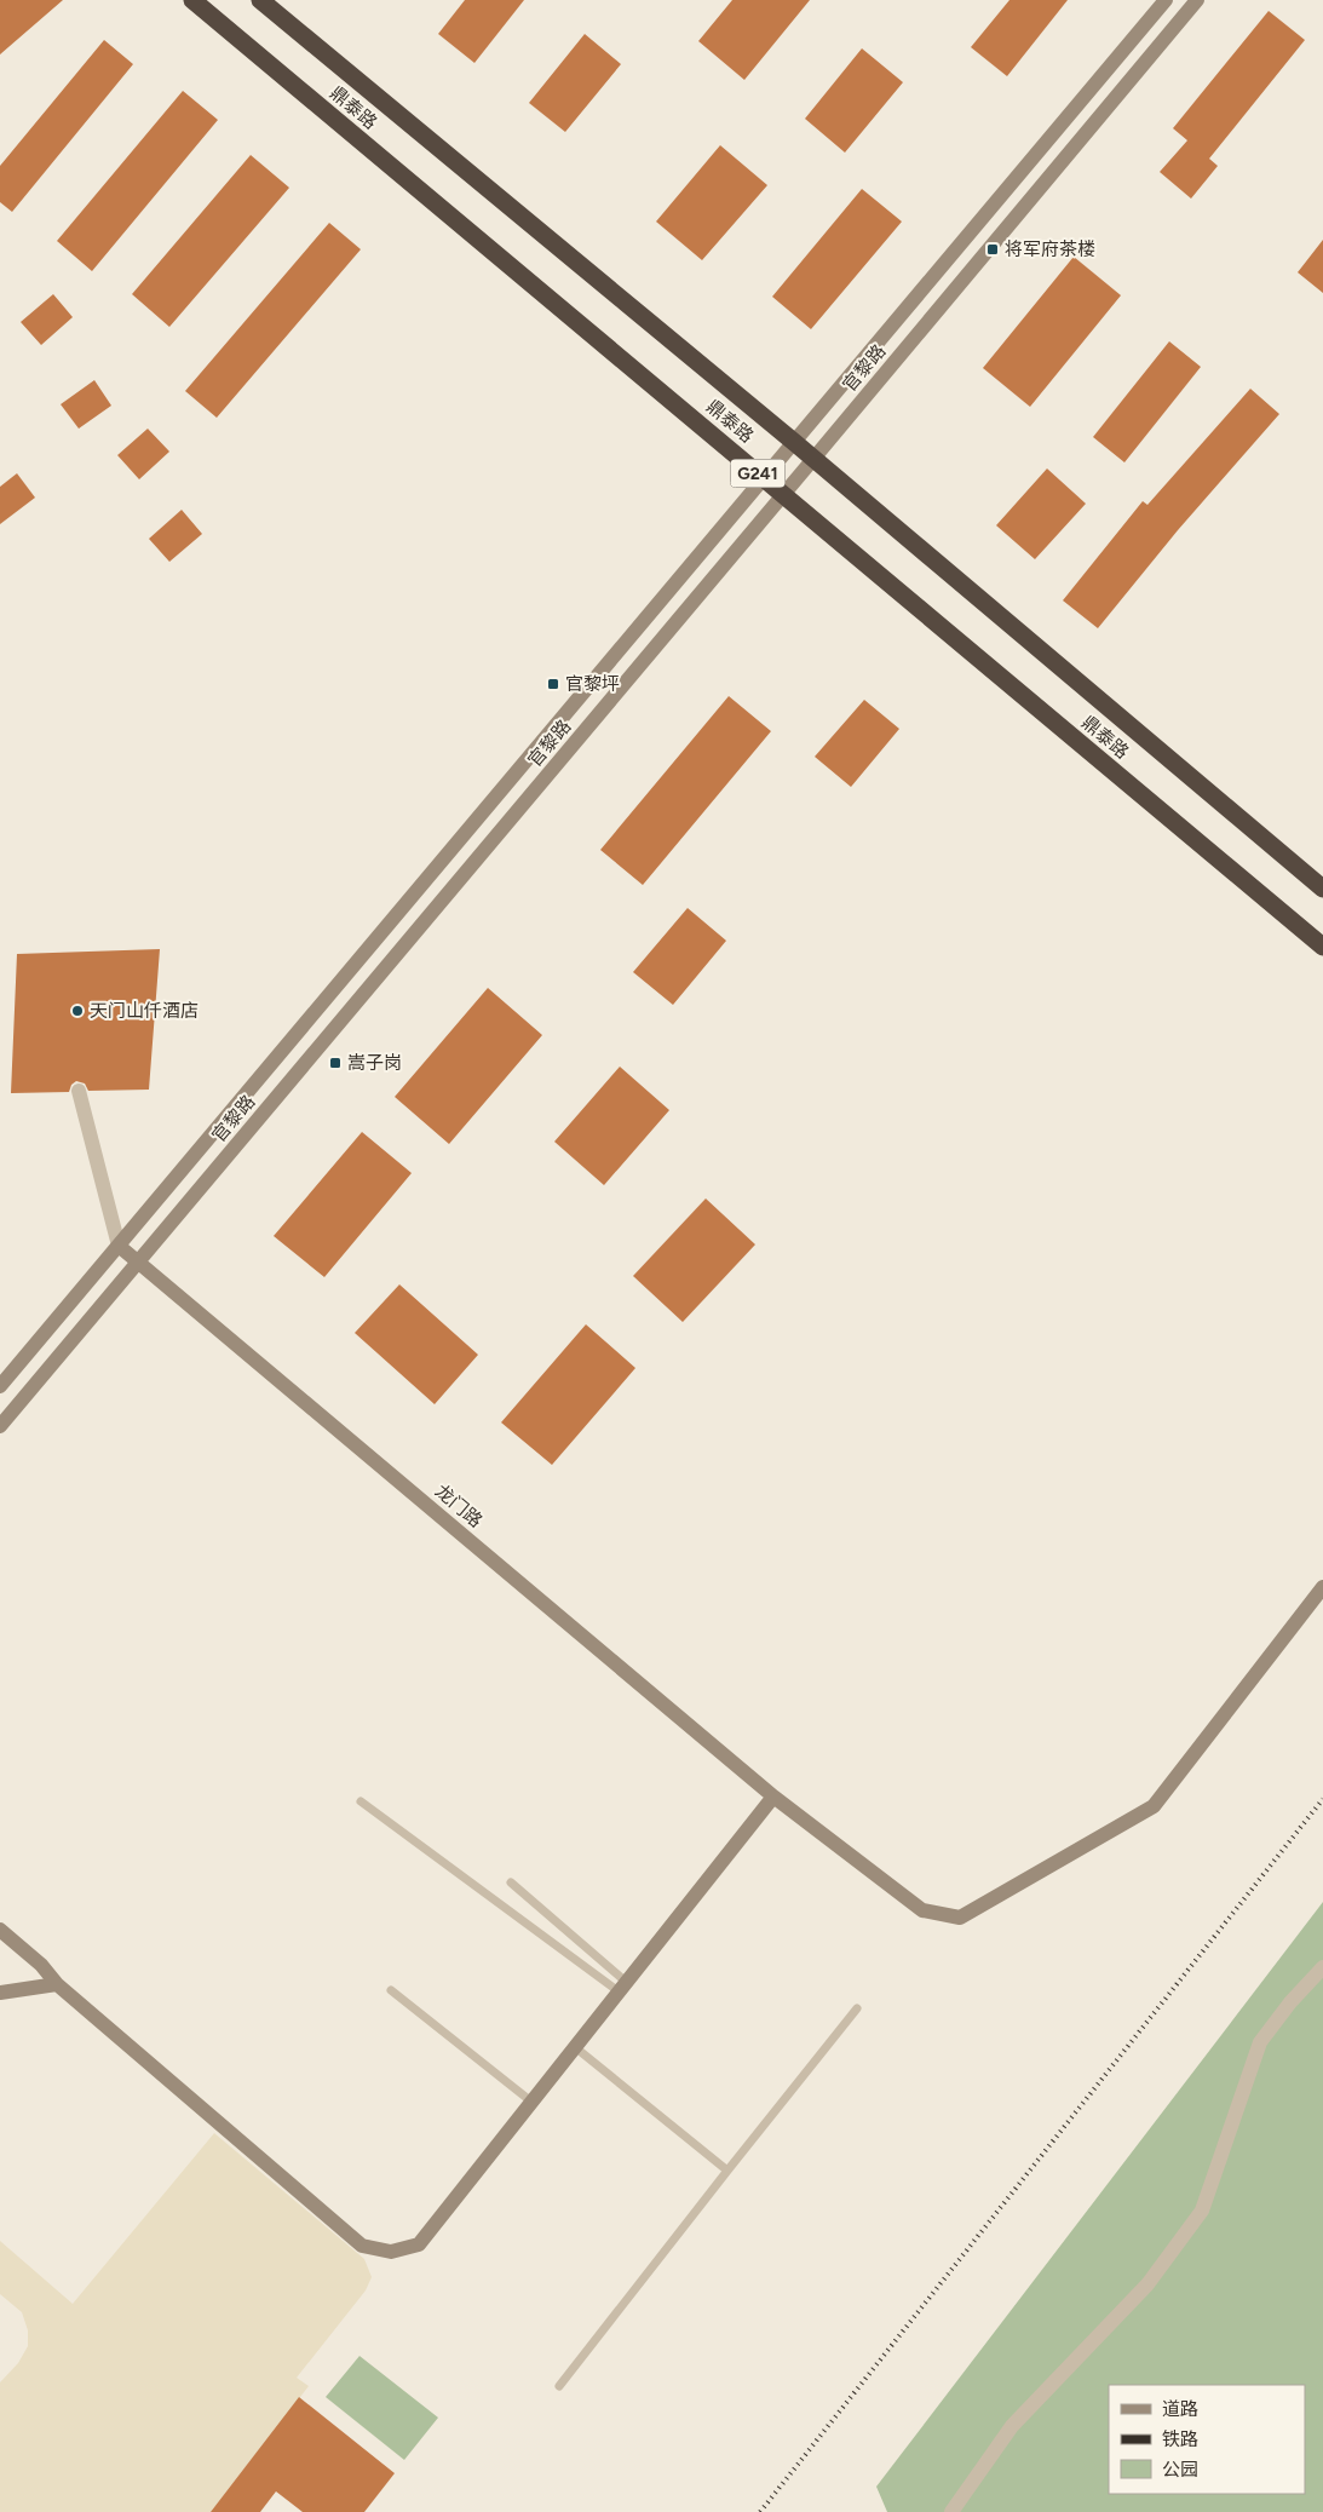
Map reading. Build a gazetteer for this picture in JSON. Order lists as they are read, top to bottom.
{
  "streets": {
    "highway": ["鼎泰路", "G241"],
    "main road": ["官黎路", "龙门路"]
  },
  "crossings": [
    ["鼎泰路", "官黎路"],
    ["官黎路", "龙门路"]
  ],
  "places": {
    "transit": ["将军府茶楼", "官黎坪", "嵩子岗"],
    "other": ["天门山仟酒店"]
  },
  "legend": ["道路", "铁路", "公园"]
}
